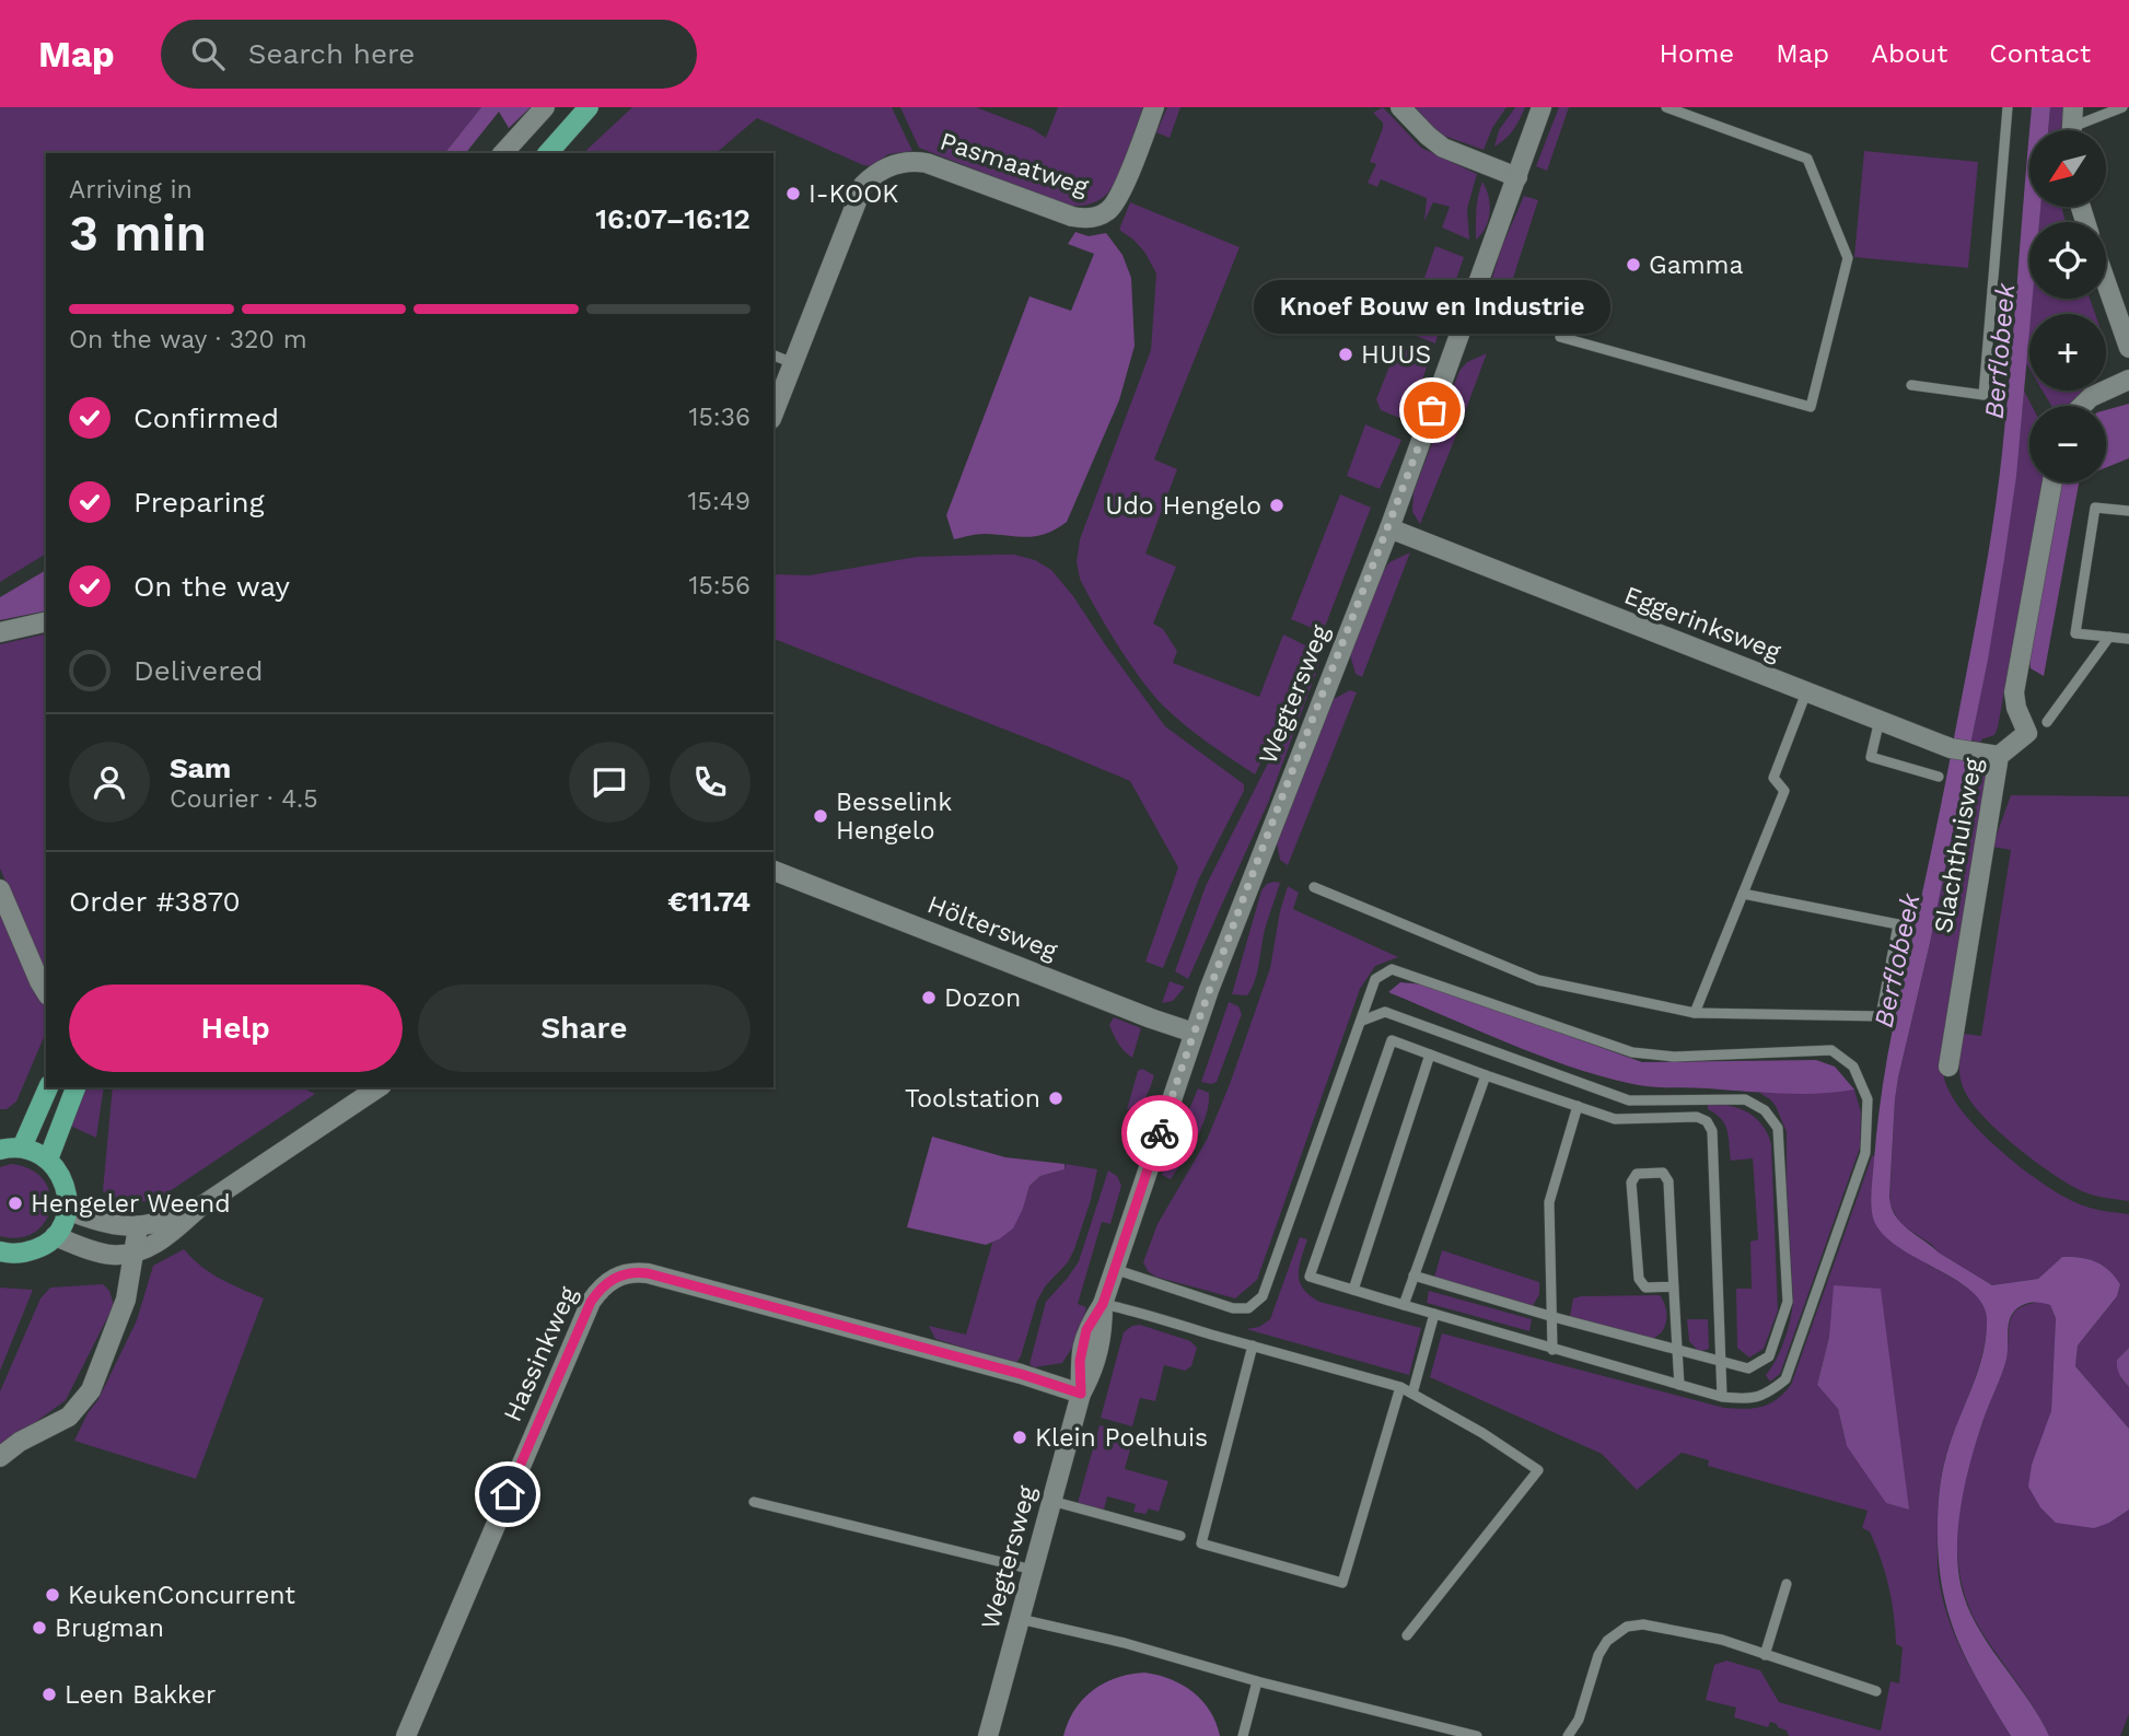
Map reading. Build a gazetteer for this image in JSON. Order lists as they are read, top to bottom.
{
  "streets": {
    "street": [
      "Pasmaatweg",
      "Eggerinksweg",
      "Wegtersweg",
      "Slachthuisweg",
      "Höltersweg",
      "Hassinkweg"
    ]
  },
  "crossings": [
    ["Eggerinksweg", "Wegtersweg"],
    ["Eggerinksweg", "Slachthuisweg"],
    ["Wegtersweg", "Höltersweg"],
    ["Wegtersweg", "Hassinkweg"]
  ],
  "water": ["Berflobeek"],
  "places": [
    "I-KOOK",
    "Gamma",
    "HUUS",
    "Knoef Bouw en Industrie",
    "Udo Hengelo",
    "Besselink Hengelo",
    "Dozon",
    "Toolstation",
    "Hengeler Weend",
    "Klein Poelhuis",
    "KeukenConcurrent",
    "Brugman",
    "Leen Bakker"
  ],
  "north": "bottom left",
  "page": {
    "header": "Map",
    "search": "Search here",
    "nav": [
      "Home",
      "Map",
      "About",
      "Contact"
    ],
    "map_buttons": ["+", "−"],
    "heading": ["3 min", "Arriving in", "16:07–16:12"],
    "panel": [
      "Sam",
      "Courier · 4.5",
      "Order #3870",
      "€11.74"
    ],
    "bubble": "Knoef Bouw en Industrie",
    "bar": "On the way · 320 m",
    "list": [
      ["Confirmed", "15:36"],
      ["Preparing", "15:49"],
      ["On the way", "15:56"],
      "Delivered"
    ],
    "buttons": ["Help", "Share"]
  }
}
